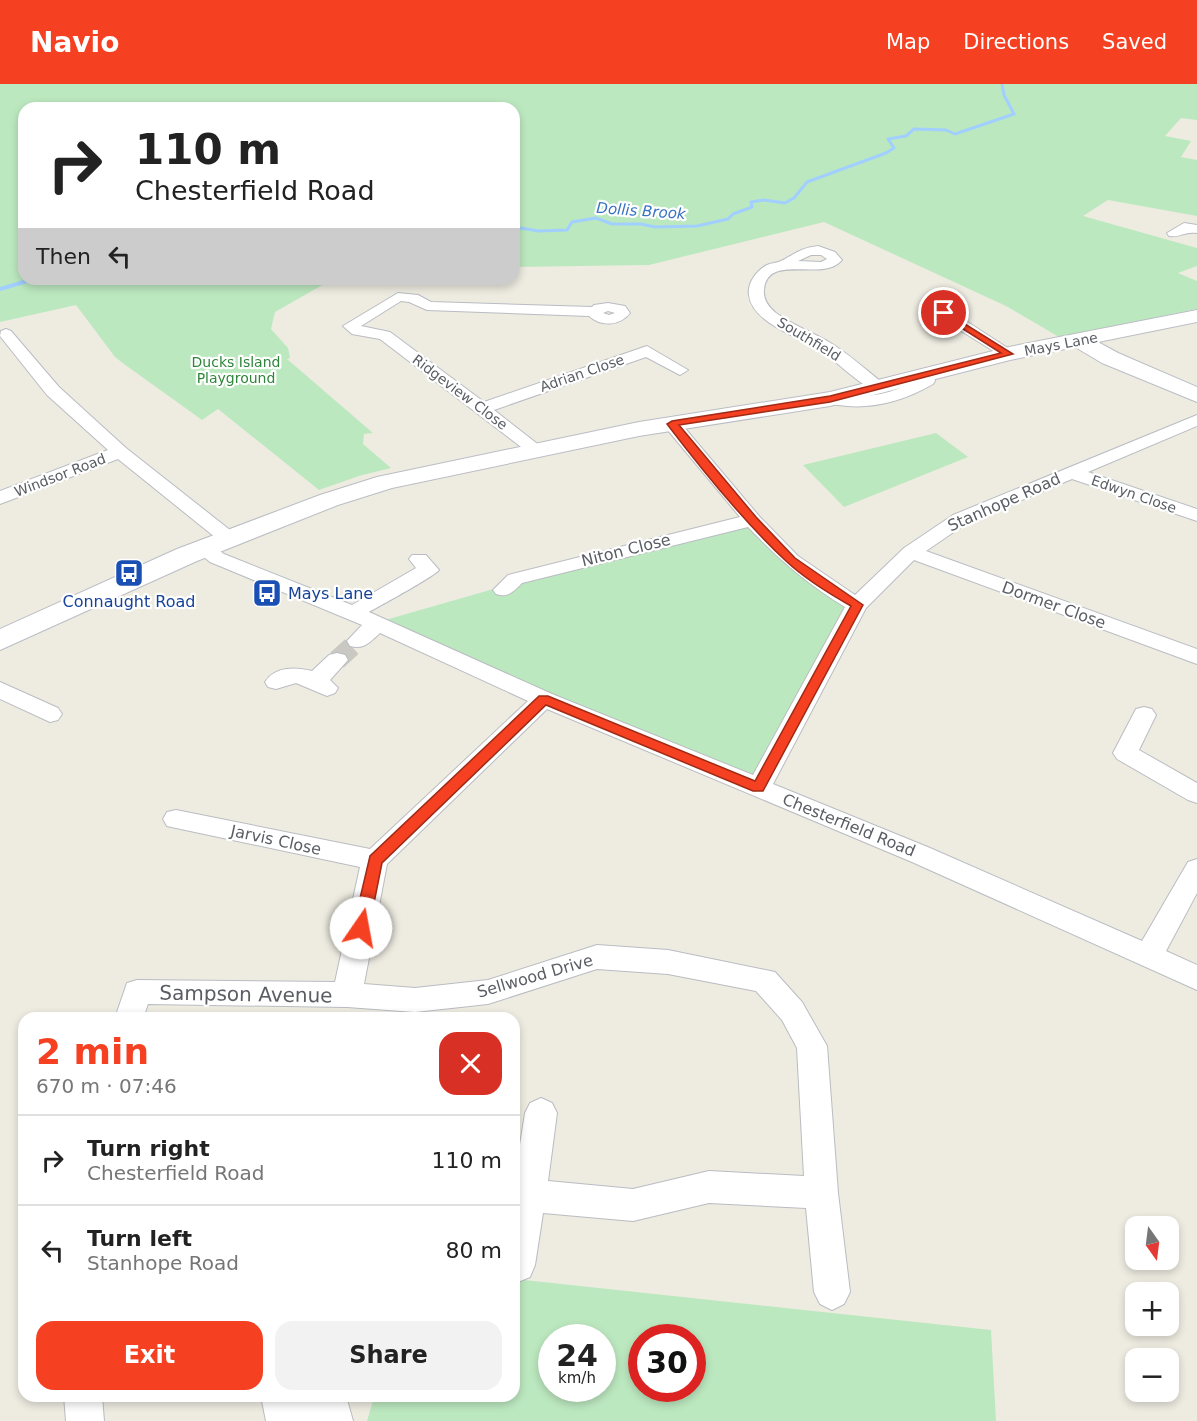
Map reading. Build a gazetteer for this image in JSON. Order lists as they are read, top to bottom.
{
  "streets": {
    "street": [
      "Southfield",
      "Mays Lane",
      "Adrian Close",
      "Ridgeview Close",
      "Windsor Road",
      "Edwyn Close",
      "Stanhope Road",
      "Niton Close",
      "Dormer Close",
      "Chesterfield Road",
      "Jarvis Close",
      "Sellwood Drive",
      "Sampson Avenue"
    ]
  },
  "crossings": [
    ["Southfield", "Mays Lane"],
    ["Mays Lane", "Ridgeview Close"],
    ["Mays Lane", "Chesterfield Road"],
    ["Adrian Close", "Ridgeview Close"],
    ["Edwyn Close", "Stanhope Road"],
    ["Stanhope Road", "Dormer Close"],
    ["Stanhope Road", "Chesterfield Road"],
    ["Sellwood Drive", "Sampson Avenue"]
  ],
  "water": ["Dollis Brook"],
  "parks": ["Ducks Island Playground"],
  "places": {
    "bus stop": ["Connaught Road", "Mays Lane"]
  },
  "north": "bottom",
  "page": {
    "header": "Navio",
    "nav": ["Map", "Directions", "Saved"],
    "turn": ["110 m", "Chesterfield Road"],
    "then": "Then",
    "heading": ["2 min", "670 m · 07:46"],
    "list": [
      {
        "name": "Turn right",
        "note": "Chesterfield Road",
        "value": "110 m"
      },
      {
        "name": "Turn left",
        "note": "Stanhope Road",
        "value": "80 m"
      }
    ],
    "map_buttons": ["+", "−"],
    "buttons": ["Exit", "Share"],
    "speed": "24 km/h",
    "limit": "30"
  }
}
